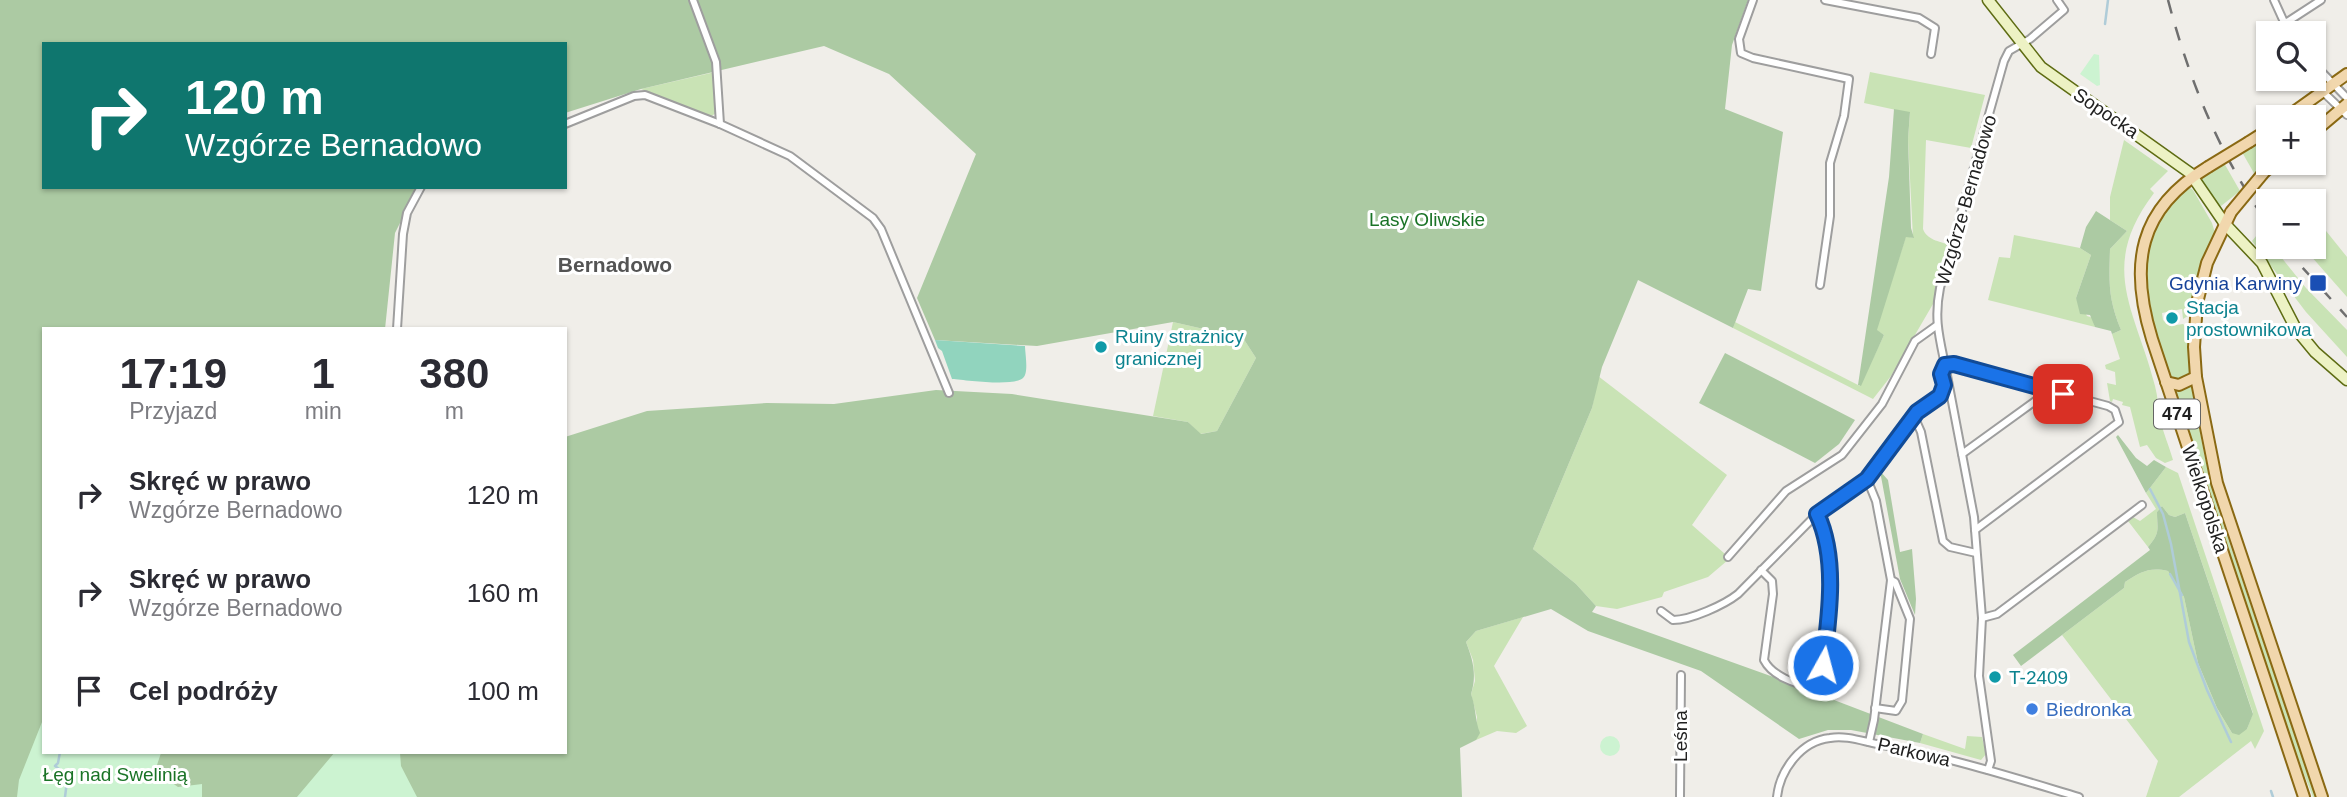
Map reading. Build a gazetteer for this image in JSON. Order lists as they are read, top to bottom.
{
  "streets": {
    "main road": ["Sopocka", "474", "Wielkopolska"],
    "street": ["Wzgórze Bernadowo", "Leśna", "Parkowa"]
  },
  "crossings": [
    ["Sopocka", "Wzgórze Bernadowo"],
    ["Sopocka", "Wielkopolska"],
    ["Wzgórze Bernadowo", "Parkowa"]
  ],
  "districts": ["Bernadowo"],
  "parks": ["Lasy Oliwskie", "Łęg nad Swelinią"],
  "places": {
    "transit": ["Gdynia Karwiny"],
    "other": [
      "Stacja prostownikowa",
      "Ruiny strażnicy granicznej",
      "T-2409",
      "Biedronka"
    ]
  },
  "page": {
    "map_buttons": ["+", "−"],
    "turn": ["120 m", "Wzgórze Bernadowo"],
    "eta": [
      "17:19",
      "Przyjazd",
      "1",
      "min",
      "380",
      "m"
    ],
    "list": [
      {
        "name": "Skręć w prawo",
        "note": "Wzgórze Bernadowo",
        "value": "120 m"
      },
      {
        "name": "Skręć w prawo",
        "note": "Wzgórze Bernadowo",
        "value": "160 m"
      },
      {
        "name": "Cel podróży",
        "value": "100 m"
      }
    ]
  }
}
